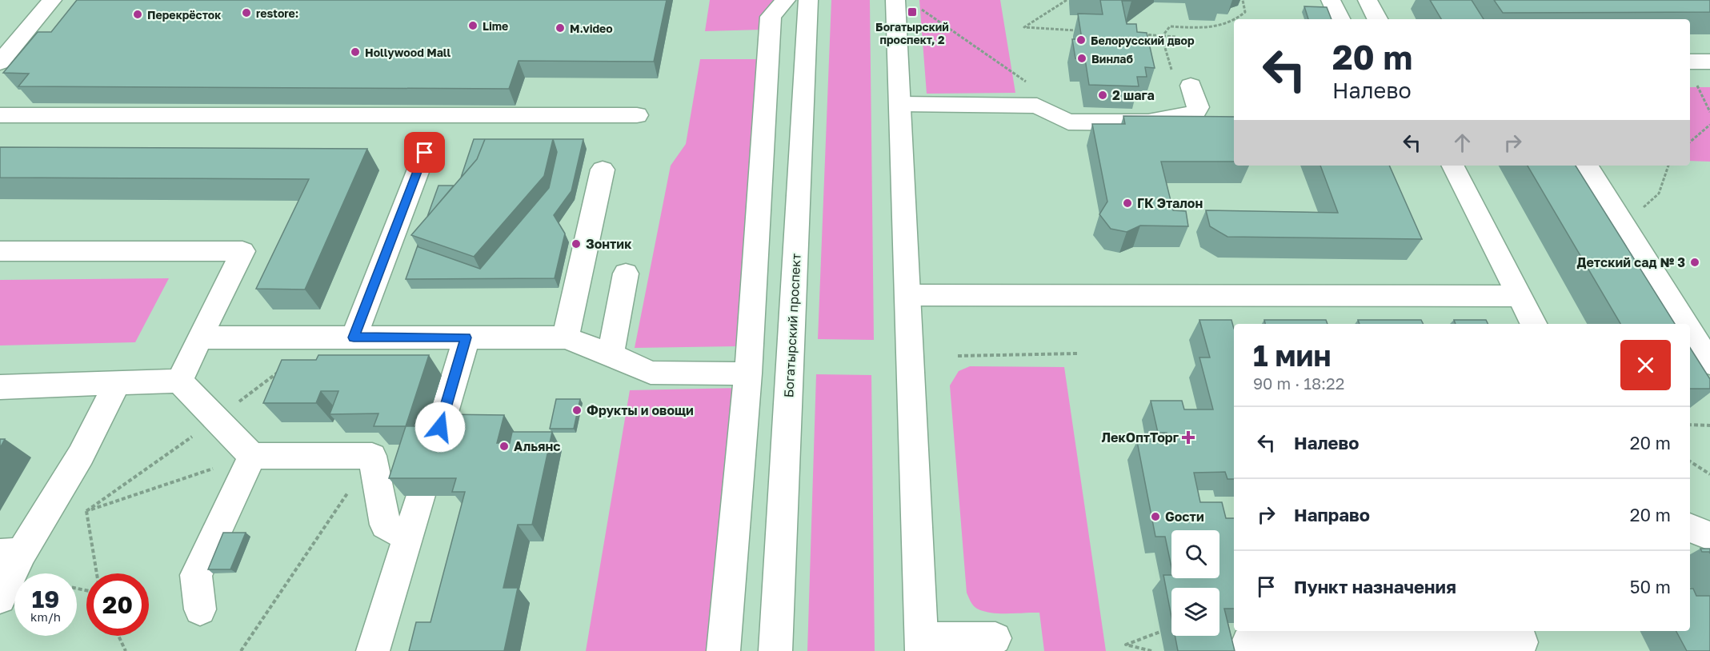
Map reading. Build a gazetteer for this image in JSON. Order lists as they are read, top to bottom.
{
  "streets": {
    "main road": ["Богатырский проспект"]
  },
  "places": {
    "transit": ["Богатырский проспект, 2"],
    "other": [
      "restore:",
      "Перекрёсток",
      "Lime",
      "M.video",
      "Белорусский двор",
      "Hollywood Mall",
      "Винлаб",
      "2 шага",
      "ГК Эталон",
      "Зонтик",
      "Детский сад № 3",
      "Фрукты и овощи",
      "Альянс",
      "Gости"
    ],
    "health": ["ЛекОптТорг"]
  },
  "page": {
    "turn": ["20 m", "Налево"],
    "heading": ["1 мин", "90 m · 18:22"],
    "list": [
      {
        "name": "Налево",
        "value": "20 m"
      },
      {
        "name": "Направо",
        "value": "20 m"
      },
      {
        "name": "Пункт назначения",
        "value": "50 m"
      }
    ],
    "speed": "19 km/h",
    "limit": "20"
  }
}
